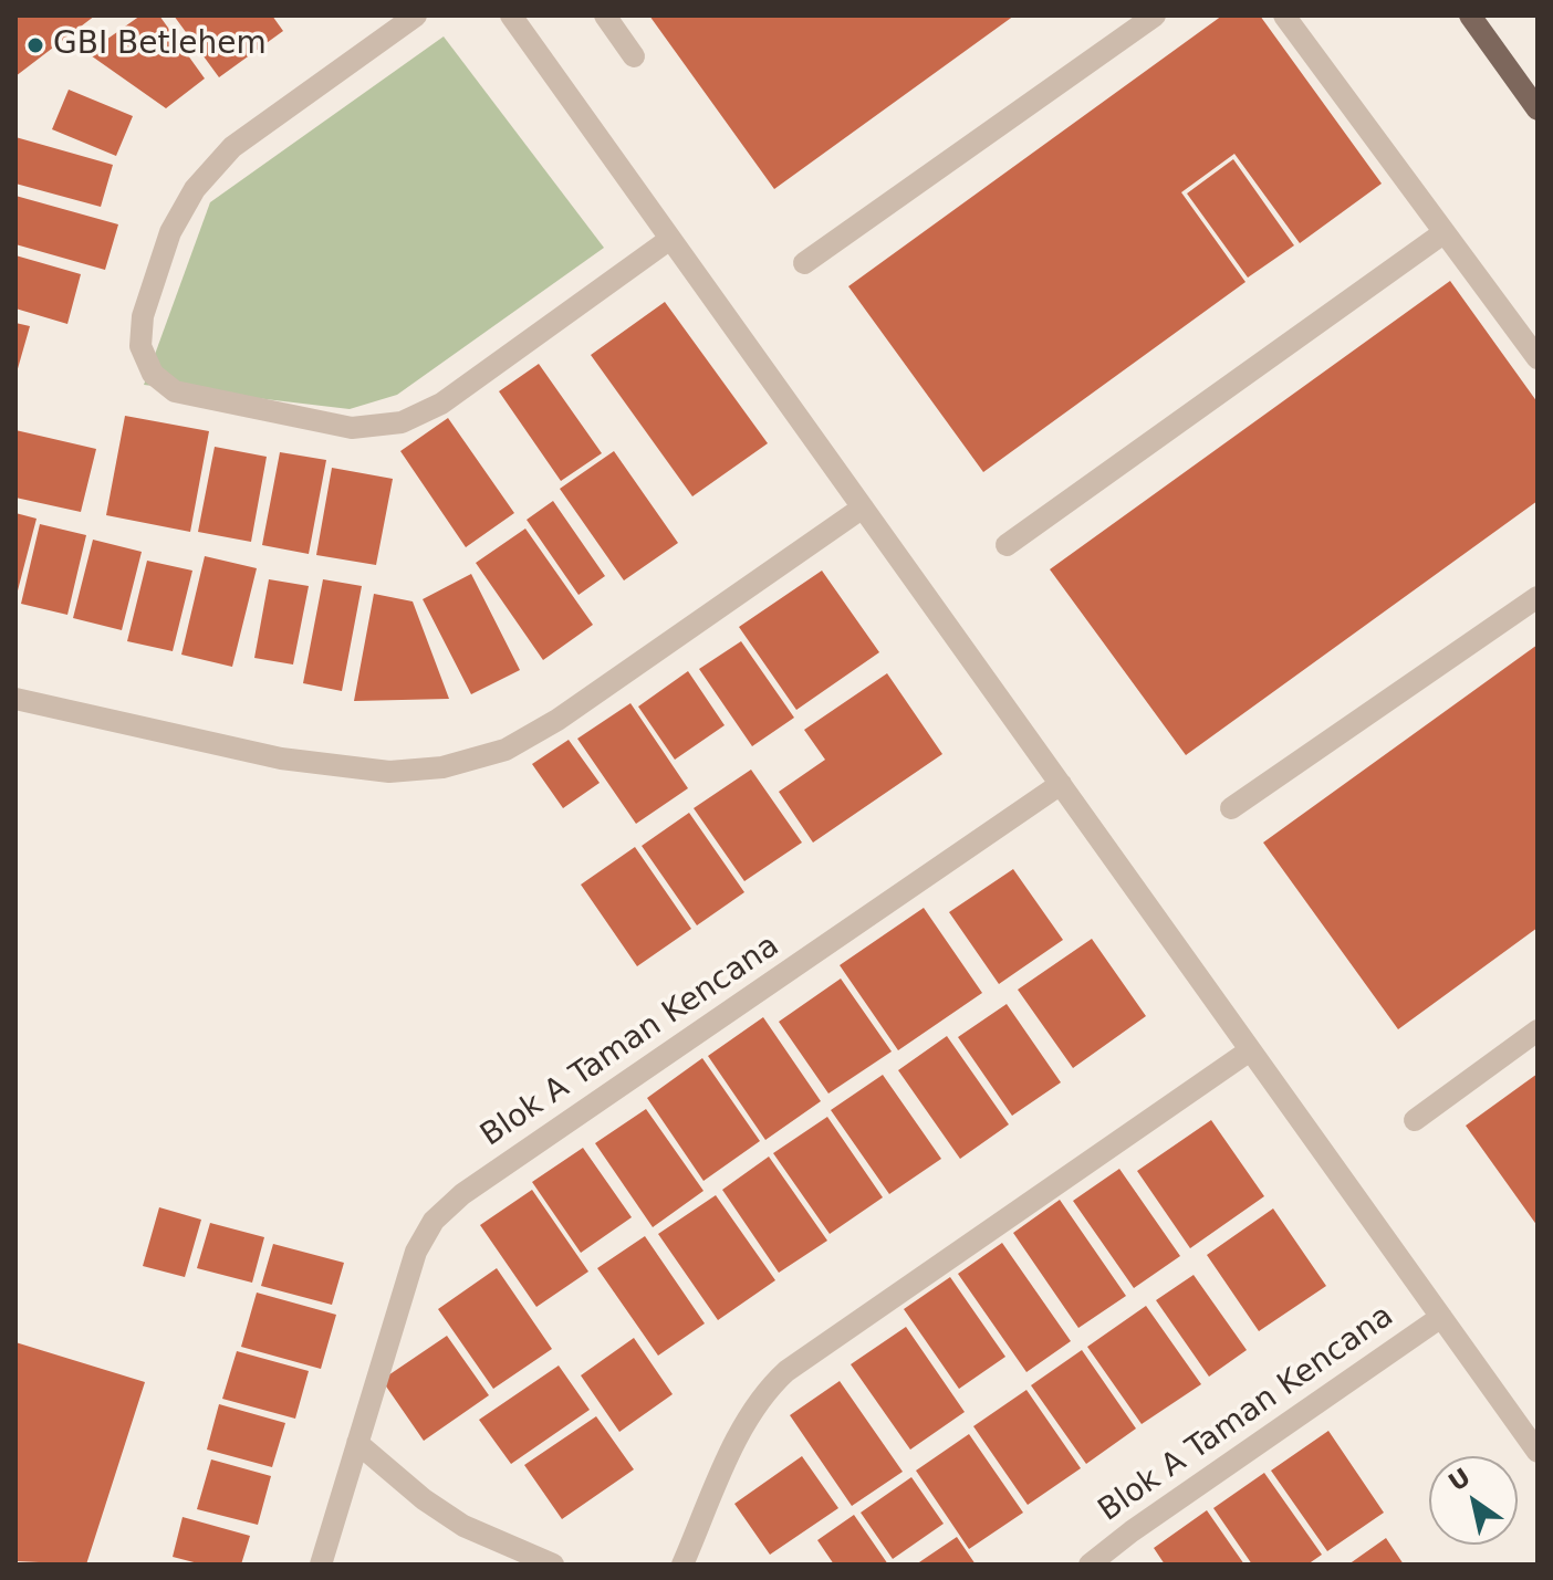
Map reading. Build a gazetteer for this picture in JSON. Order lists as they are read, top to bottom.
{
  "streets": {
    "street": ["Blok A Taman Kencana"]
  },
  "places": ["GBI Betlehem"],
  "north": "top left"
}
